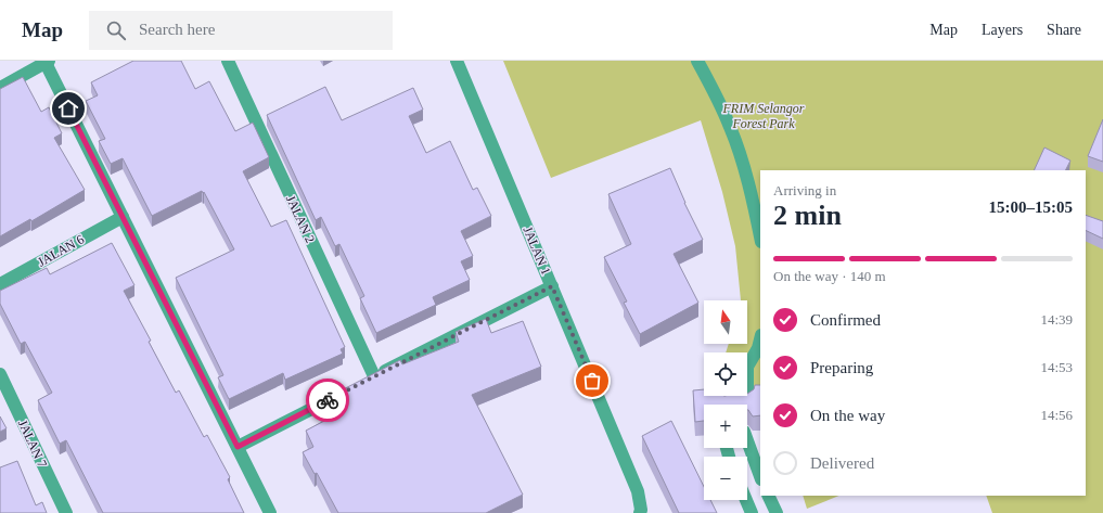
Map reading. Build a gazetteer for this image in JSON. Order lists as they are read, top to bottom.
{
  "streets": {
    "street": [
      "JALAN 2",
      "JALAN 6",
      "JALAN 1",
      "JALAN 7"
    ]
  },
  "parks": ["FRIM Selangor Forest Park"],
  "north": "top",
  "page": {
    "header": "Map",
    "search": "Search here",
    "nav": ["Map", "Layers", "Share"],
    "heading": ["2 min", "Arriving in", "15:00–15:05"],
    "bar": "On the way · 140 m",
    "list": [
      ["Confirmed", "14:39"],
      ["Preparing", "14:53"],
      ["On the way", "14:56"],
      "Delivered"
    ],
    "map_buttons": ["+", "−"]
  }
}
